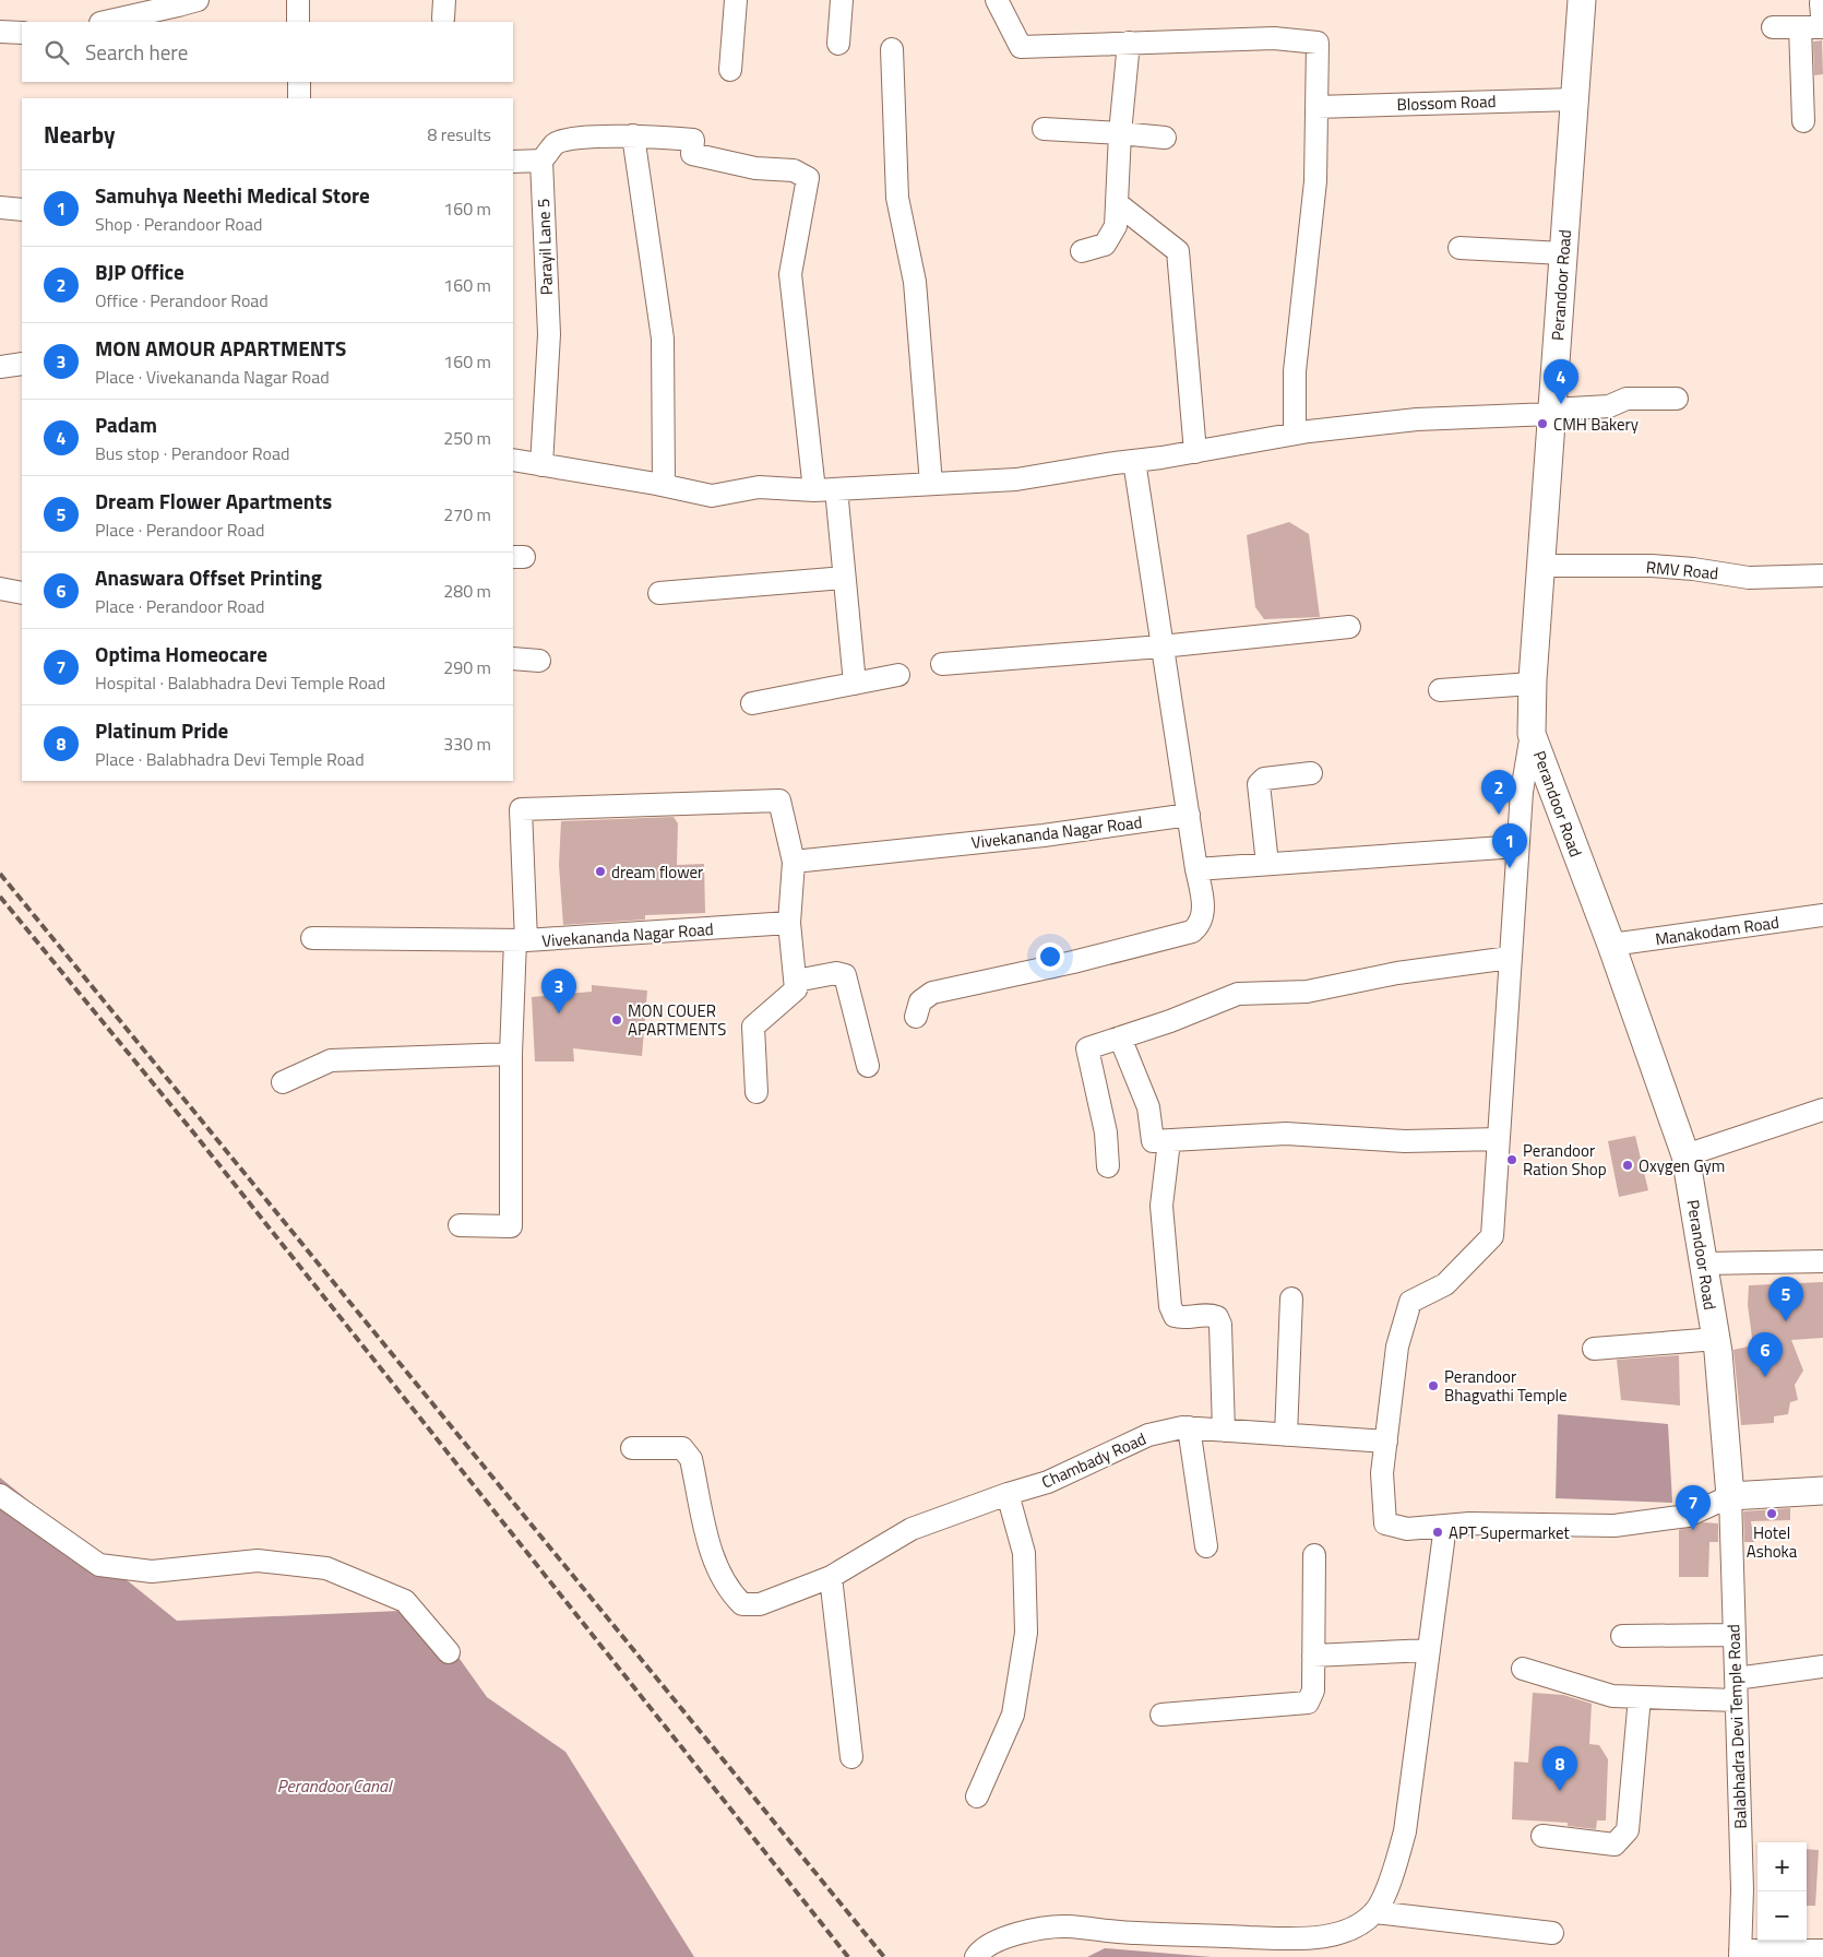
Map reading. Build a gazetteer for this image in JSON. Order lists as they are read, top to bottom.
{
  "streets": {
    "main road": ["Perandoor Road"],
    "street": [
      "Blossom Road",
      "Parayil Lane 5",
      "RMV Road",
      "Vivekananda Nagar Road",
      "Manakodam Road",
      "Chambady Road",
      "Balabhadra Devi Temple Road"
    ]
  },
  "crossings": [
    ["Blossom Road", "Perandoor Road"],
    ["Perandoor Road", "RMV Road"],
    ["Perandoor Road", "Manakodam Road"],
    ["Perandoor Road", "Balabhadra Devi Temple Road"]
  ],
  "water": ["Perandoor Canal"],
  "places": [
    "CMH Bakery",
    "dream flower",
    "MON COUER APARTMENTS",
    "Perandoor Ration Shop",
    "Oxygen Gym",
    "Perandoor Bhagvathi Temple",
    "Hotel Ashoka",
    "APT Supermarket"
  ],
  "page": {
    "search": "Search here",
    "heading": ["Nearby", "8 results"],
    "list": [
      {
        "mark": "1",
        "name": "Samuhya Neethi Medical Store",
        "note": "Shop · Perandoor Road",
        "value": "160 m"
      },
      {
        "mark": "2",
        "name": "BJP Office",
        "note": "Office · Perandoor Road",
        "value": "160 m"
      },
      {
        "mark": "3",
        "name": "MON AMOUR APARTMENTS",
        "note": "Place · Vivekananda Nagar Road",
        "value": "160 m"
      },
      {
        "mark": "4",
        "name": "Padam",
        "note": "Bus stop · Perandoor Road",
        "value": "250 m"
      },
      {
        "mark": "5",
        "name": "Dream Flower Apartments",
        "note": "Place · Perandoor Road",
        "value": "270 m"
      },
      {
        "mark": "6",
        "name": "Anaswara Offset Printing",
        "note": "Place · Perandoor Road",
        "value": "280 m"
      },
      {
        "mark": "7",
        "name": "Optima Homeocare",
        "note": "Hospital · Balabhadra Devi Temple Road",
        "value": "290 m"
      },
      {
        "mark": "8",
        "name": "Platinum Pride",
        "note": "Place · Balabhadra Devi Temple Road",
        "value": "330 m"
      }
    ],
    "pins": [
      "4",
      "2",
      "1",
      "3",
      "5",
      "6",
      "7",
      "8"
    ],
    "map_buttons": ["+", "−"]
  }
}
